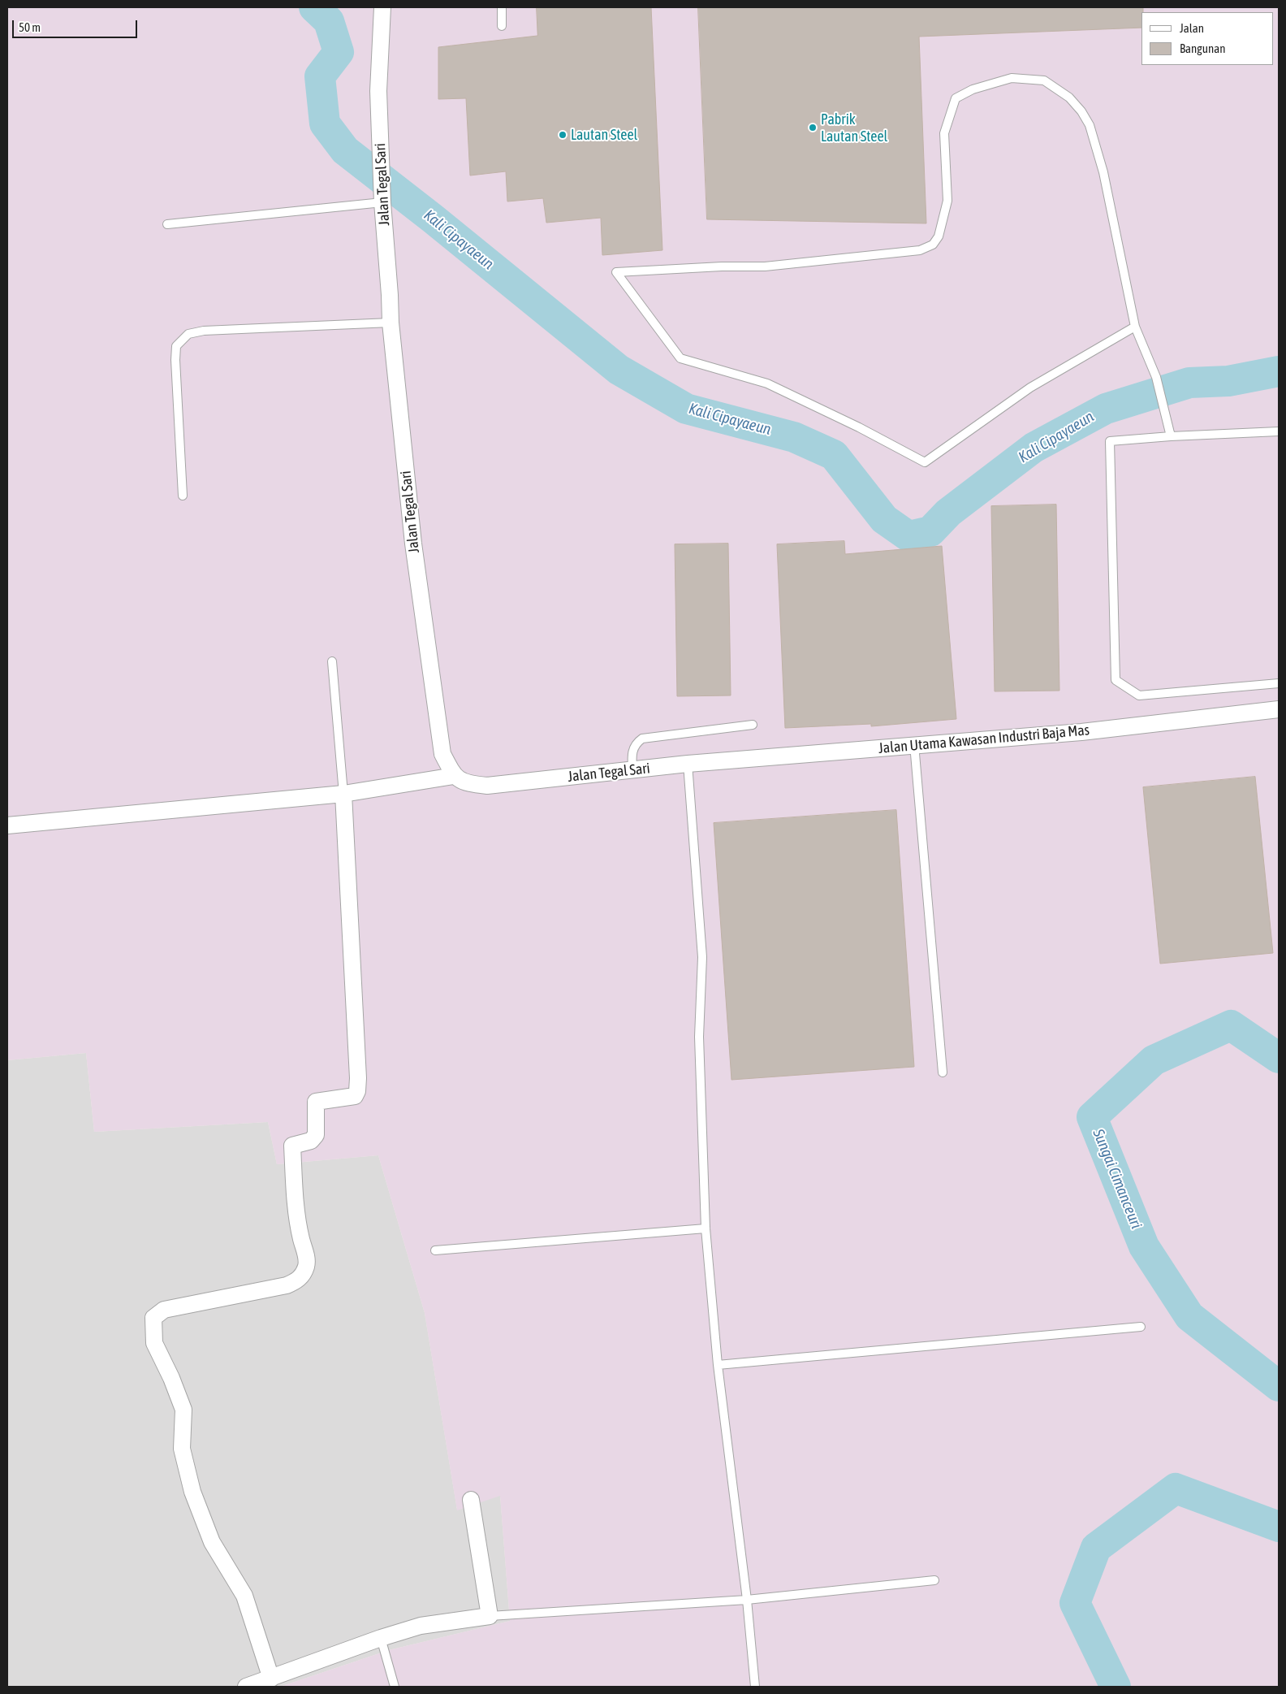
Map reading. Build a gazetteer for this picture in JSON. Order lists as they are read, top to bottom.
{
  "streets": {
    "street": ["Jalan Tegal Sari", "Jalan Utama Kawasan Industri Baja Mas"]
  },
  "crossings": [
    ["Jalan Tegal Sari", "Jalan Utama Kawasan Industri Baja Mas"]
  ],
  "water": ["Kali Cipayaeun", "Sungai Cimanceuri"],
  "places": ["Pabrik Lautan Steel", "Lautan Steel"],
  "legend": ["Jalan", "Bangunan"],
  "scale_bar": "50 m"
}
